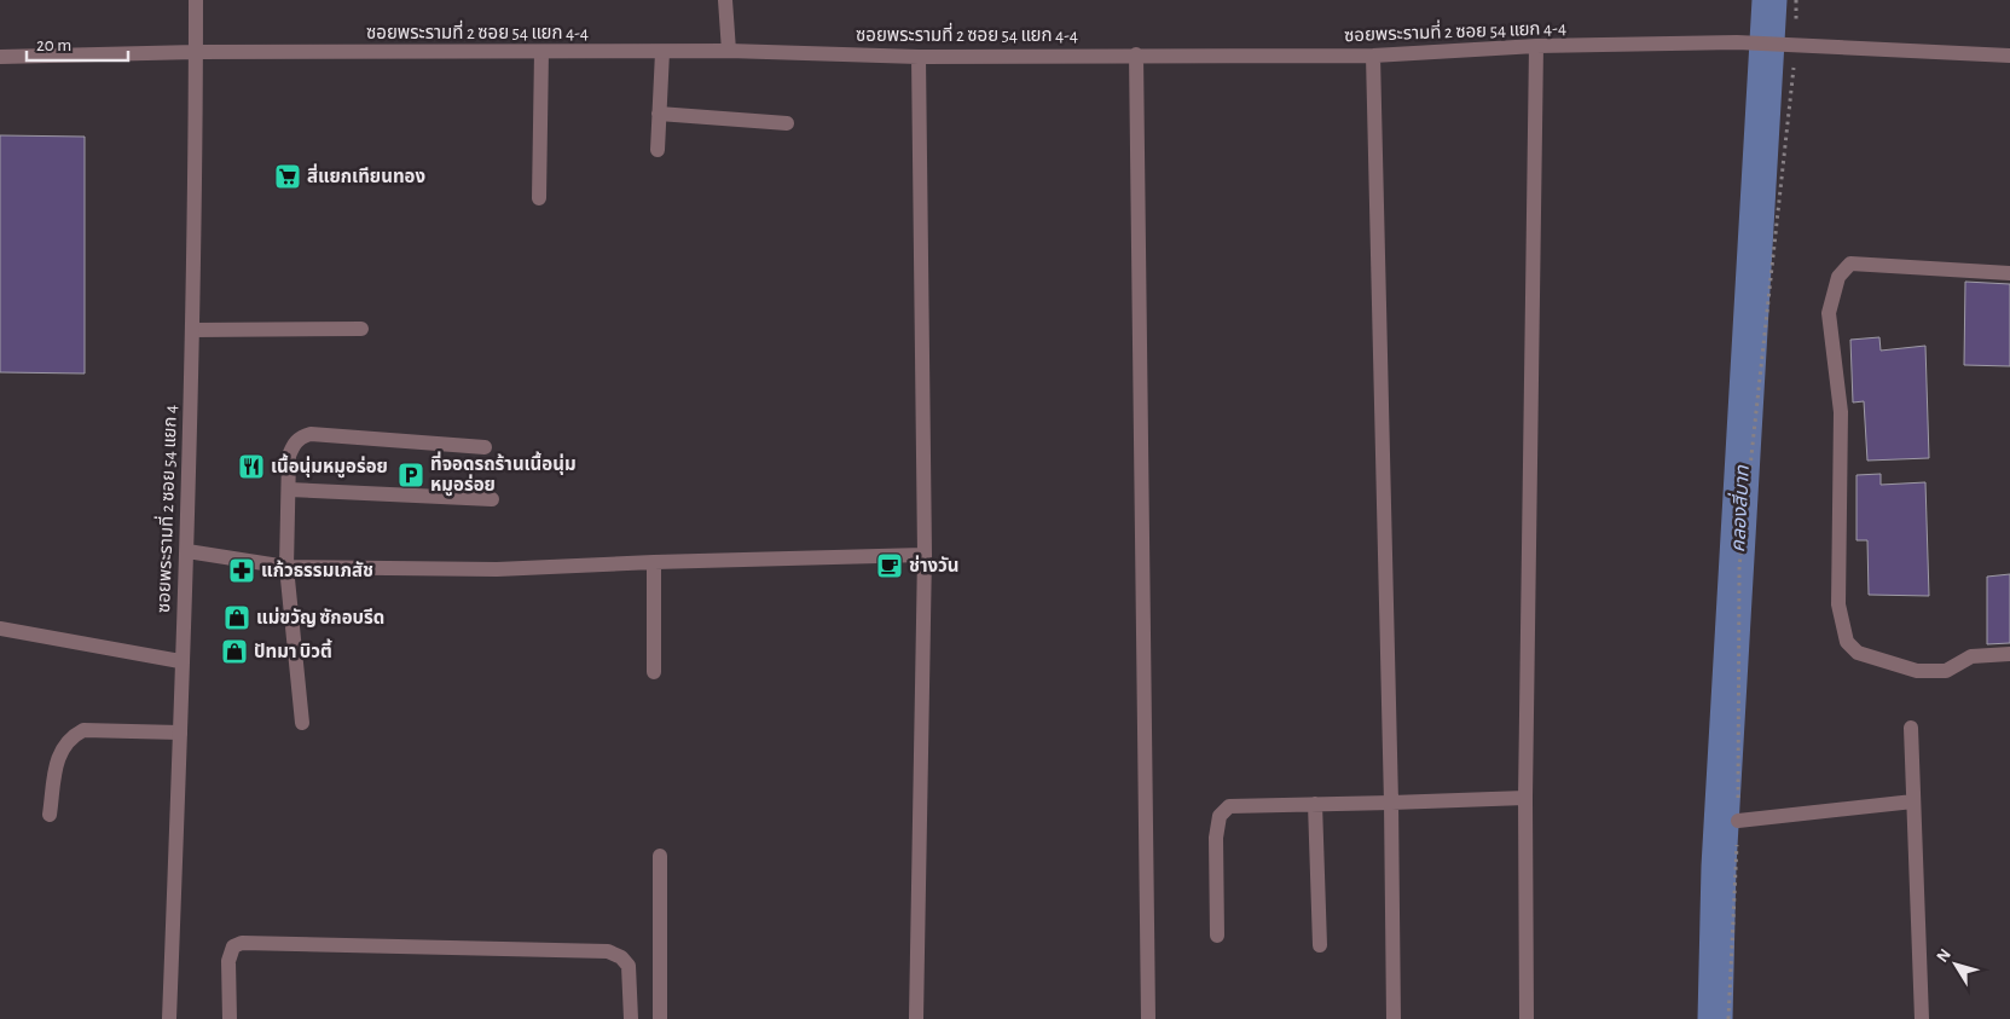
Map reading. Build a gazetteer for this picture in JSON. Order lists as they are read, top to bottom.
{
  "streets": {
    "street": ["ซอยพระรามที่ 2 ซอย 54 แยก 4-4", "ซอยพระรามที่ 2 ซอย 54 แยก 4"]
  },
  "crossings": [
    ["ซอยพระรามที่ 2 ซอย 54 แยก 4-4", "ซอยพระรามที่ 2 ซอย 54 แยก 4"]
  ],
  "water": ["คลองสี่บาท"],
  "places": {
    "supermarket": ["สี่แยกเทียนทอง"],
    "restaurant": ["เนื้อนุ่มหมูอร่อย"],
    "parking": ["ที่จอดรถร้านเนื้อนุ่ม หมูอร่อย"],
    "cafe": ["ช่างวัน"],
    "pharmacy": ["แก้วธรรมเภสัช"],
    "shop": ["แม่ขวัญ ซักอบรีด", "ปัทมา บิวตี้"]
  },
  "scale_bar": "20 m",
  "north": "top left"
}
